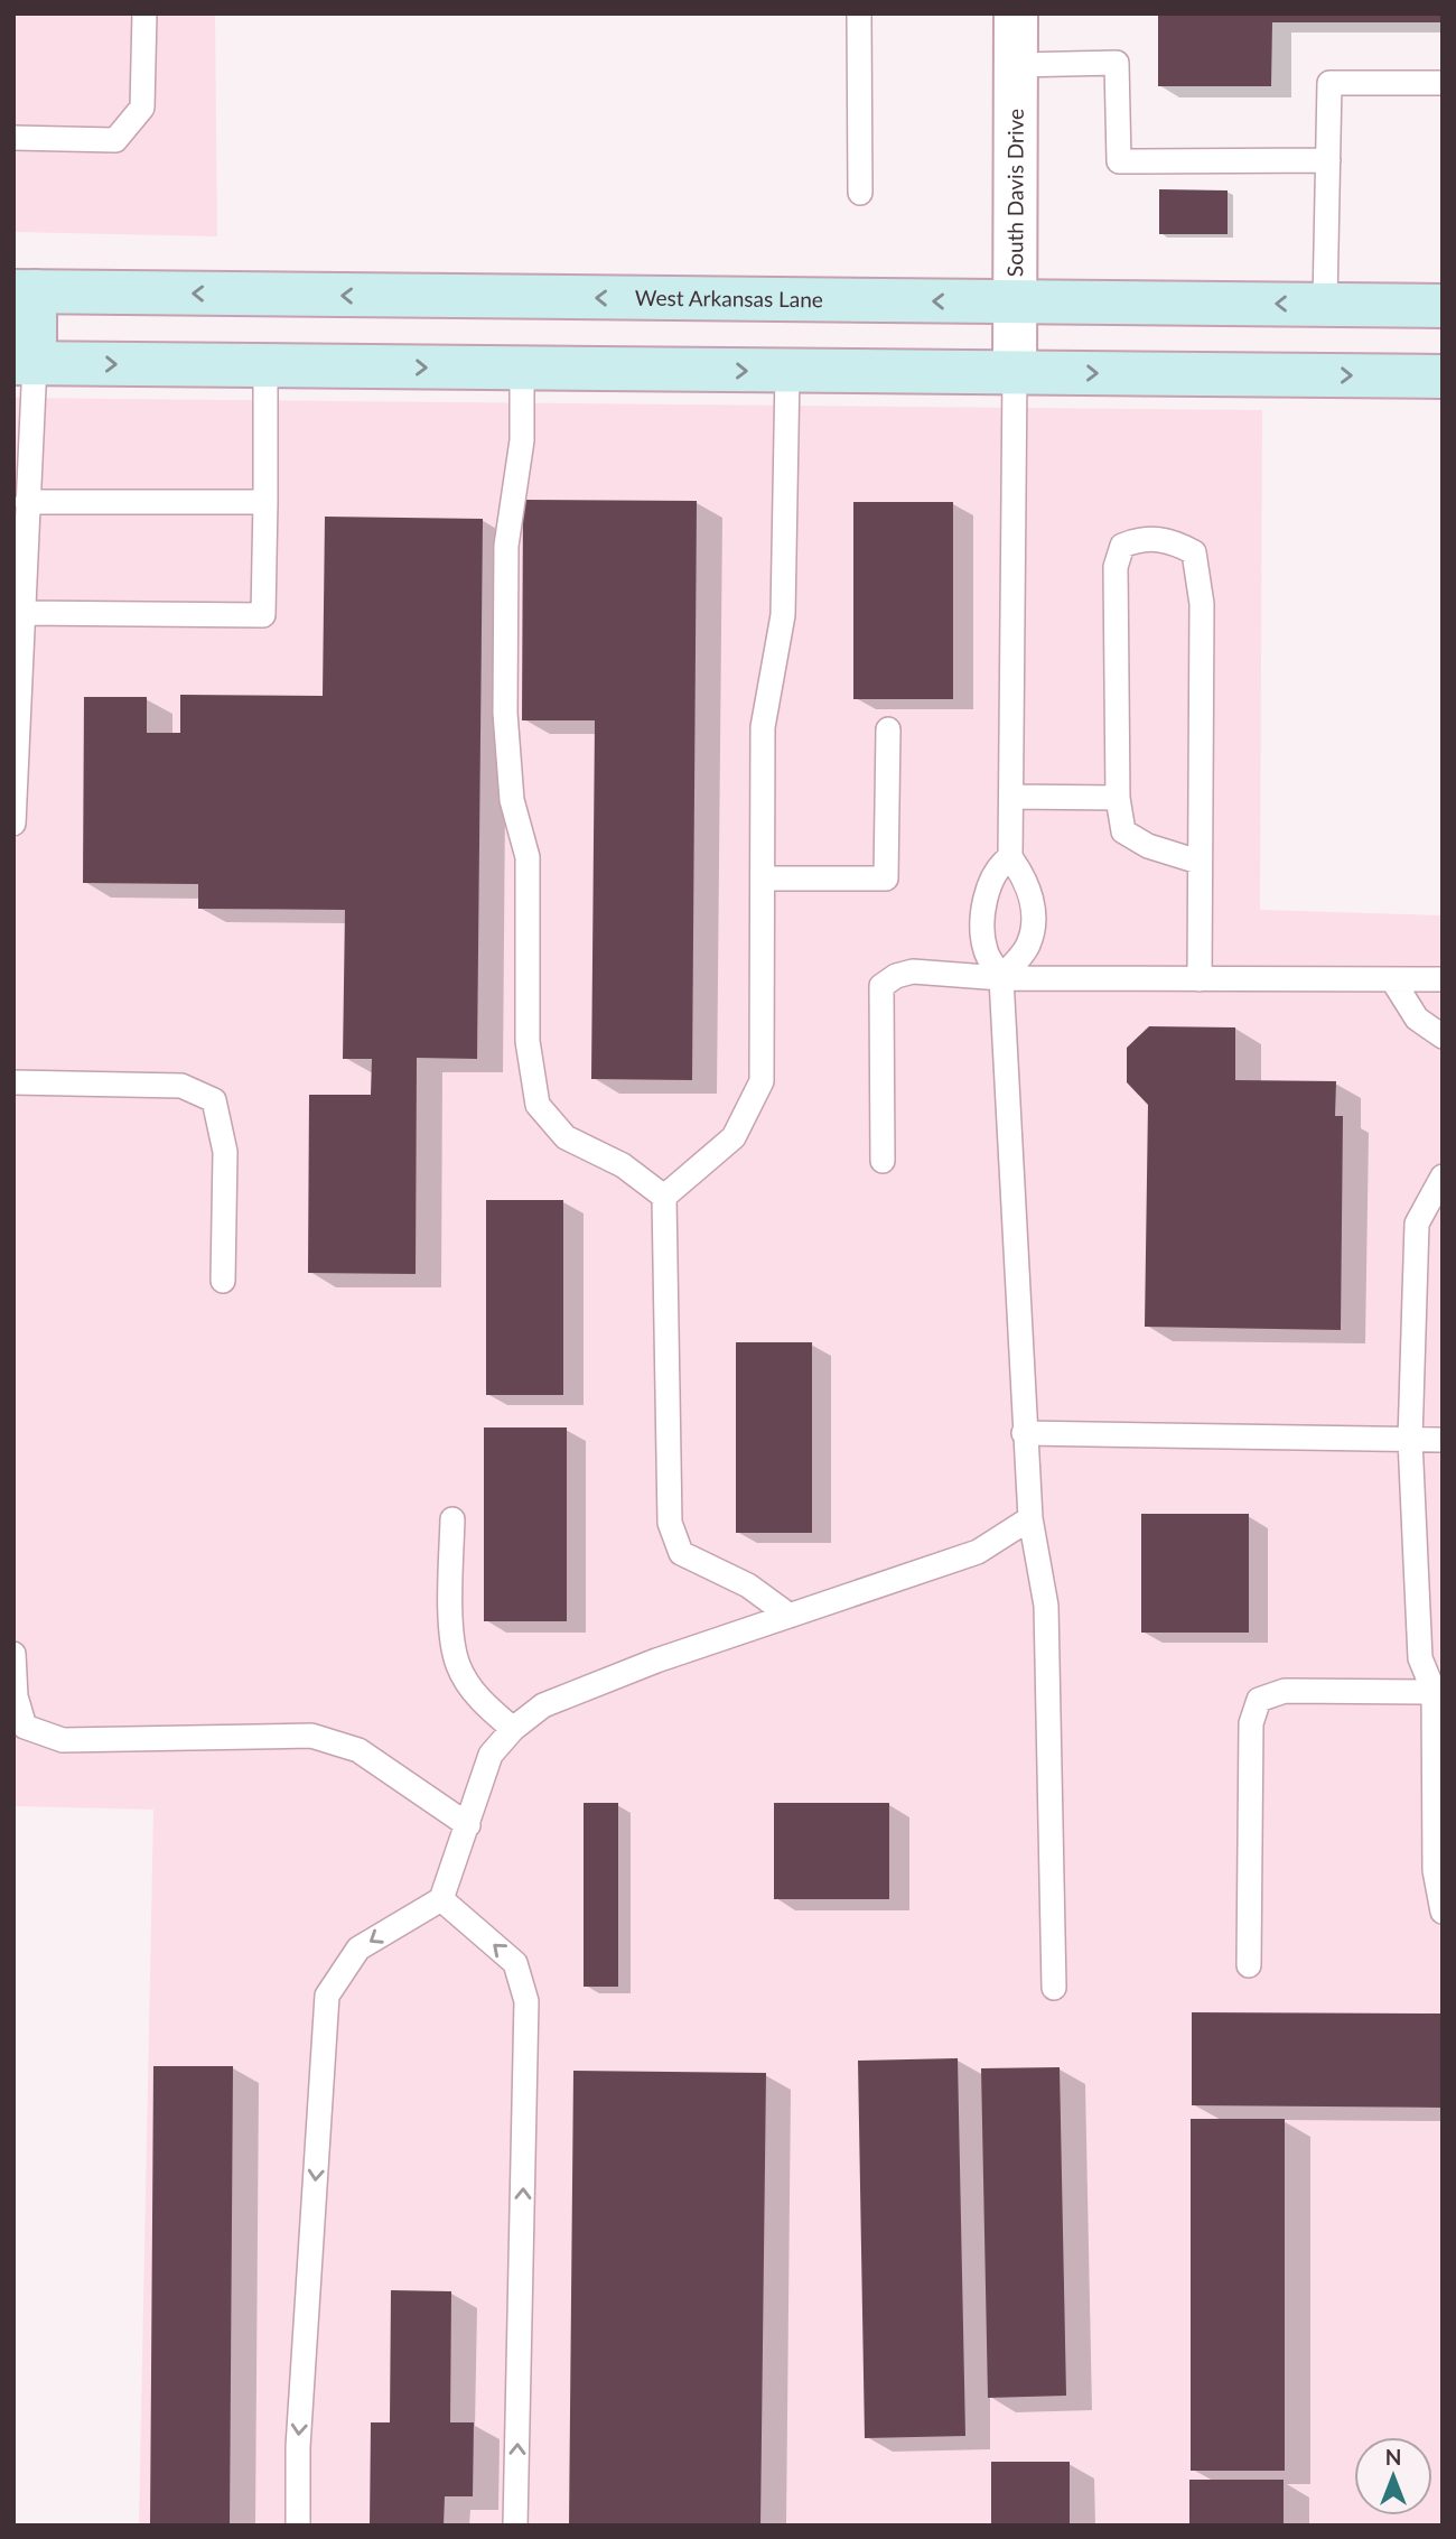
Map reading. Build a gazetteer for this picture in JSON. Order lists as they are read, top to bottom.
{
  "streets": {
    "main road": ["West Arkansas Lane"],
    "street": ["South Davis Drive"]
  },
  "crossings": [
    ["South Davis Drive", "West Arkansas Lane"]
  ],
  "north": "top"
}
